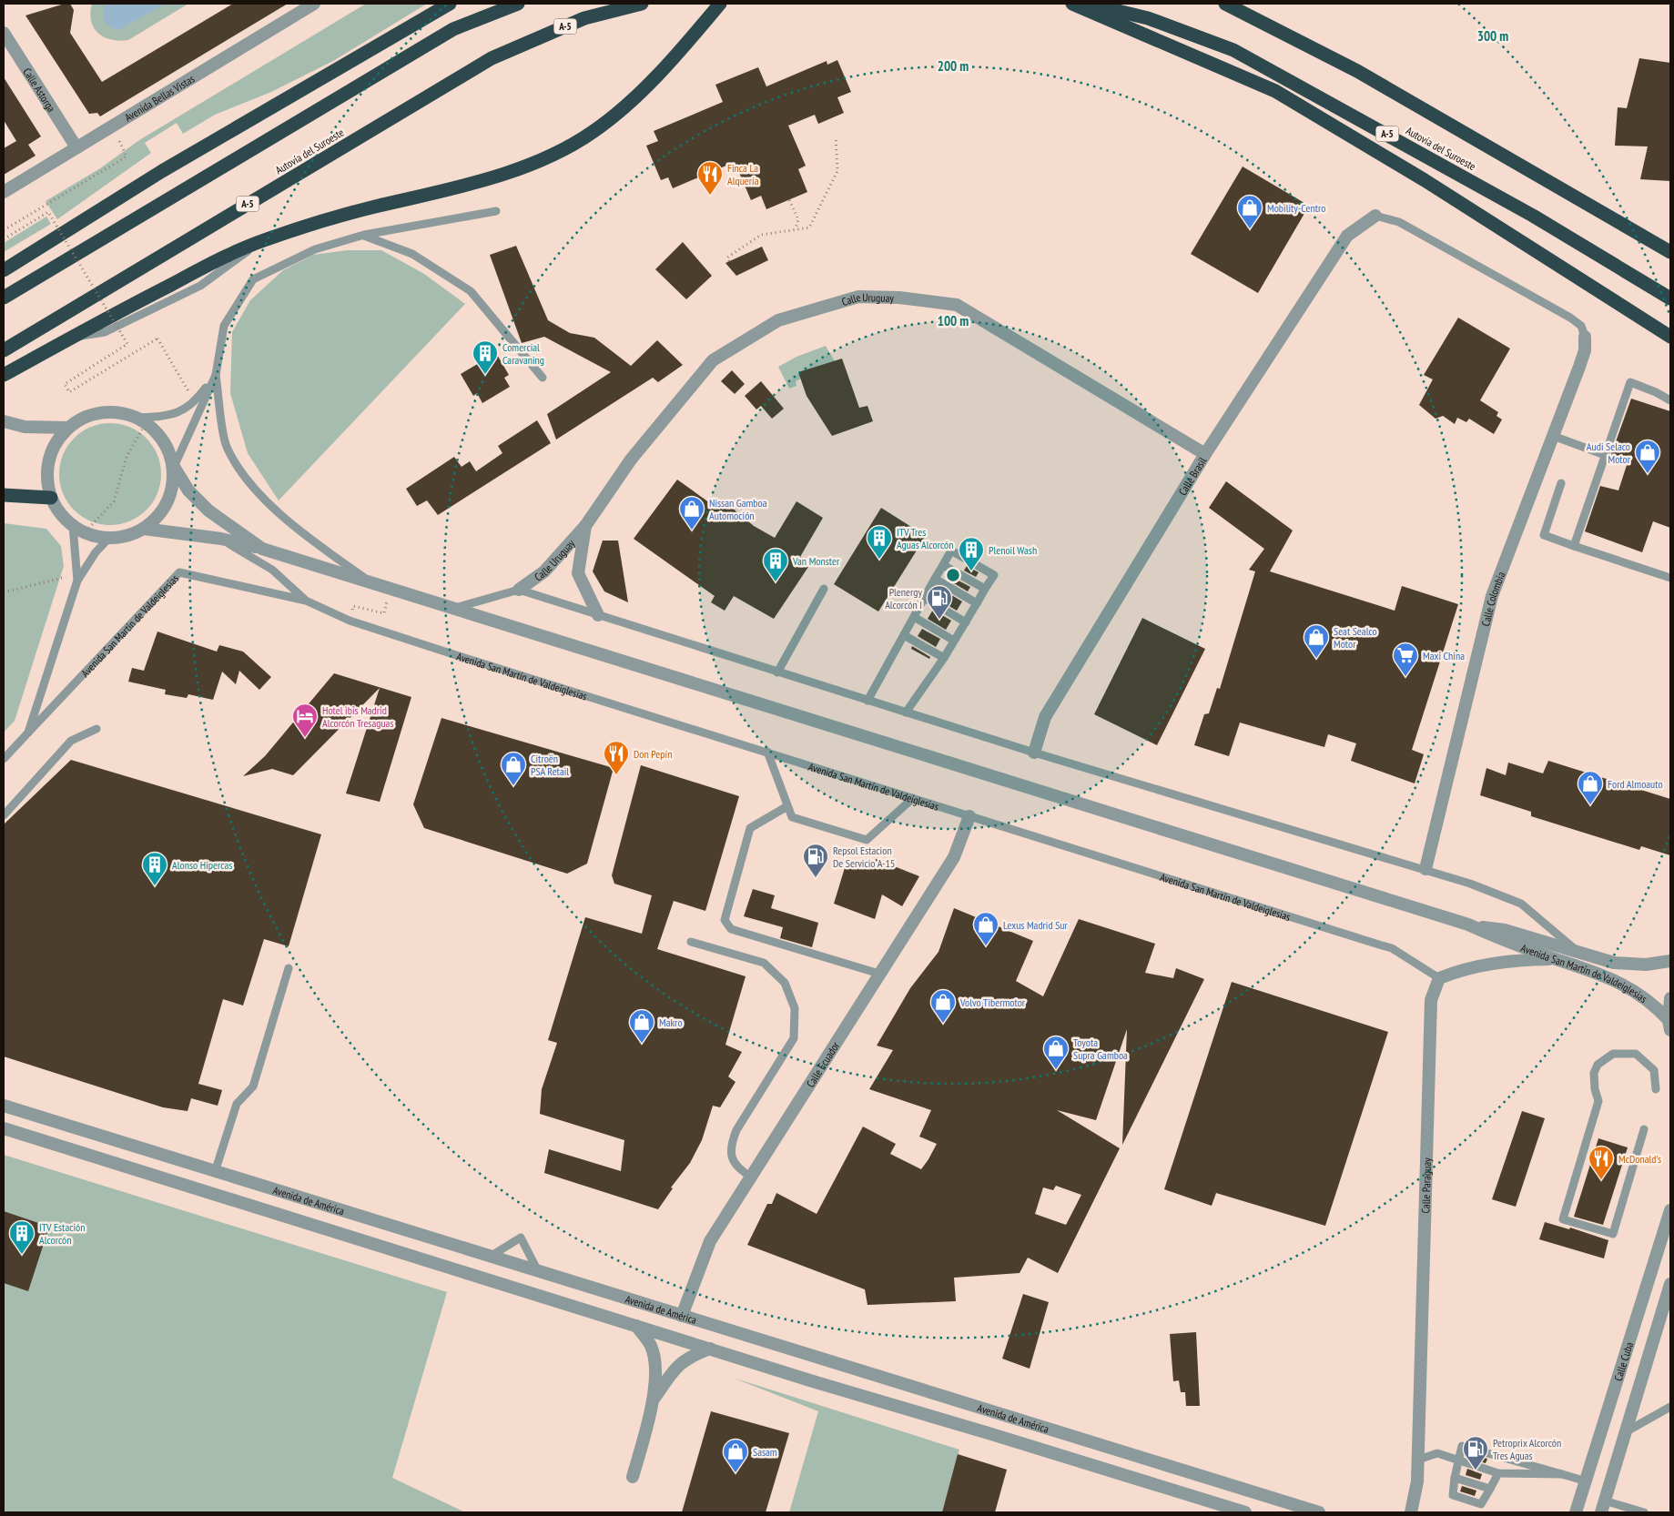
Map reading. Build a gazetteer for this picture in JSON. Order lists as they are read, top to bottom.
{
  "streets": {
    "highway": ["A-5", "Autovía del Suroeste"],
    "street": [
      "Calle Astorga",
      "Avenida Bellas Vistas",
      "Calle Uruguay",
      "Calle Brasil",
      "Calle Colombia",
      "Avenida San Martín de Valdeiglesias",
      "Calle Ecuador",
      "Calle Paraguay",
      "Avenida de América",
      "Calle Cuba"
    ]
  },
  "crossings": [
    ["Calle Astorga", "Avenida Bellas Vistas"],
    ["Calle Uruguay", "Calle Brasil"],
    ["Calle Uruguay", "Avenida San Martín de Valdeiglesias"],
    ["Calle Brasil", "Avenida San Martín de Valdeiglesias"],
    ["Calle Colombia", "Avenida San Martín de Valdeiglesias"],
    ["Avenida San Martín de Valdeiglesias", "Calle Ecuador"],
    ["Avenida San Martín de Valdeiglesias", "Calle Paraguay"],
    ["Calle Ecuador", "Avenida de América"]
  ],
  "places": {
    "restaurant": ["Finca La Alquería", "Don Pepín", "McDonald's"],
    "shop": [
      "Mobility-Centro",
      "Audi Selaco Motor",
      "Nissan Gamboa Automoción",
      "Seat Sealco Motor",
      "Citroën PSA Retail",
      "Ford Almoauto",
      "Lexus Madrid Sur",
      "Volvo Tibermotor",
      "Makro",
      "Toyota Supra Gamboa",
      "Sasam"
    ],
    "building": [
      "Comercial Caravaning",
      "ITV Tres Aguas Alcorcón",
      "Plenoil Wash",
      "Van Monster",
      "Alonso Hipercas",
      "ITV Estación Alcorcón"
    ],
    "fuel station": ["Plenergy Alcorcón I", "Repsol Estacion De Servicio A-15", "Petroprix Alcorcón Tres Aguas"],
    "supermarket": ["Maxi China"],
    "hotel": ["Hotel ibis Madrid Alcorcón Tresaguas"]
  },
  "rings": ["300 m", "200 m", "100 m"]
}
